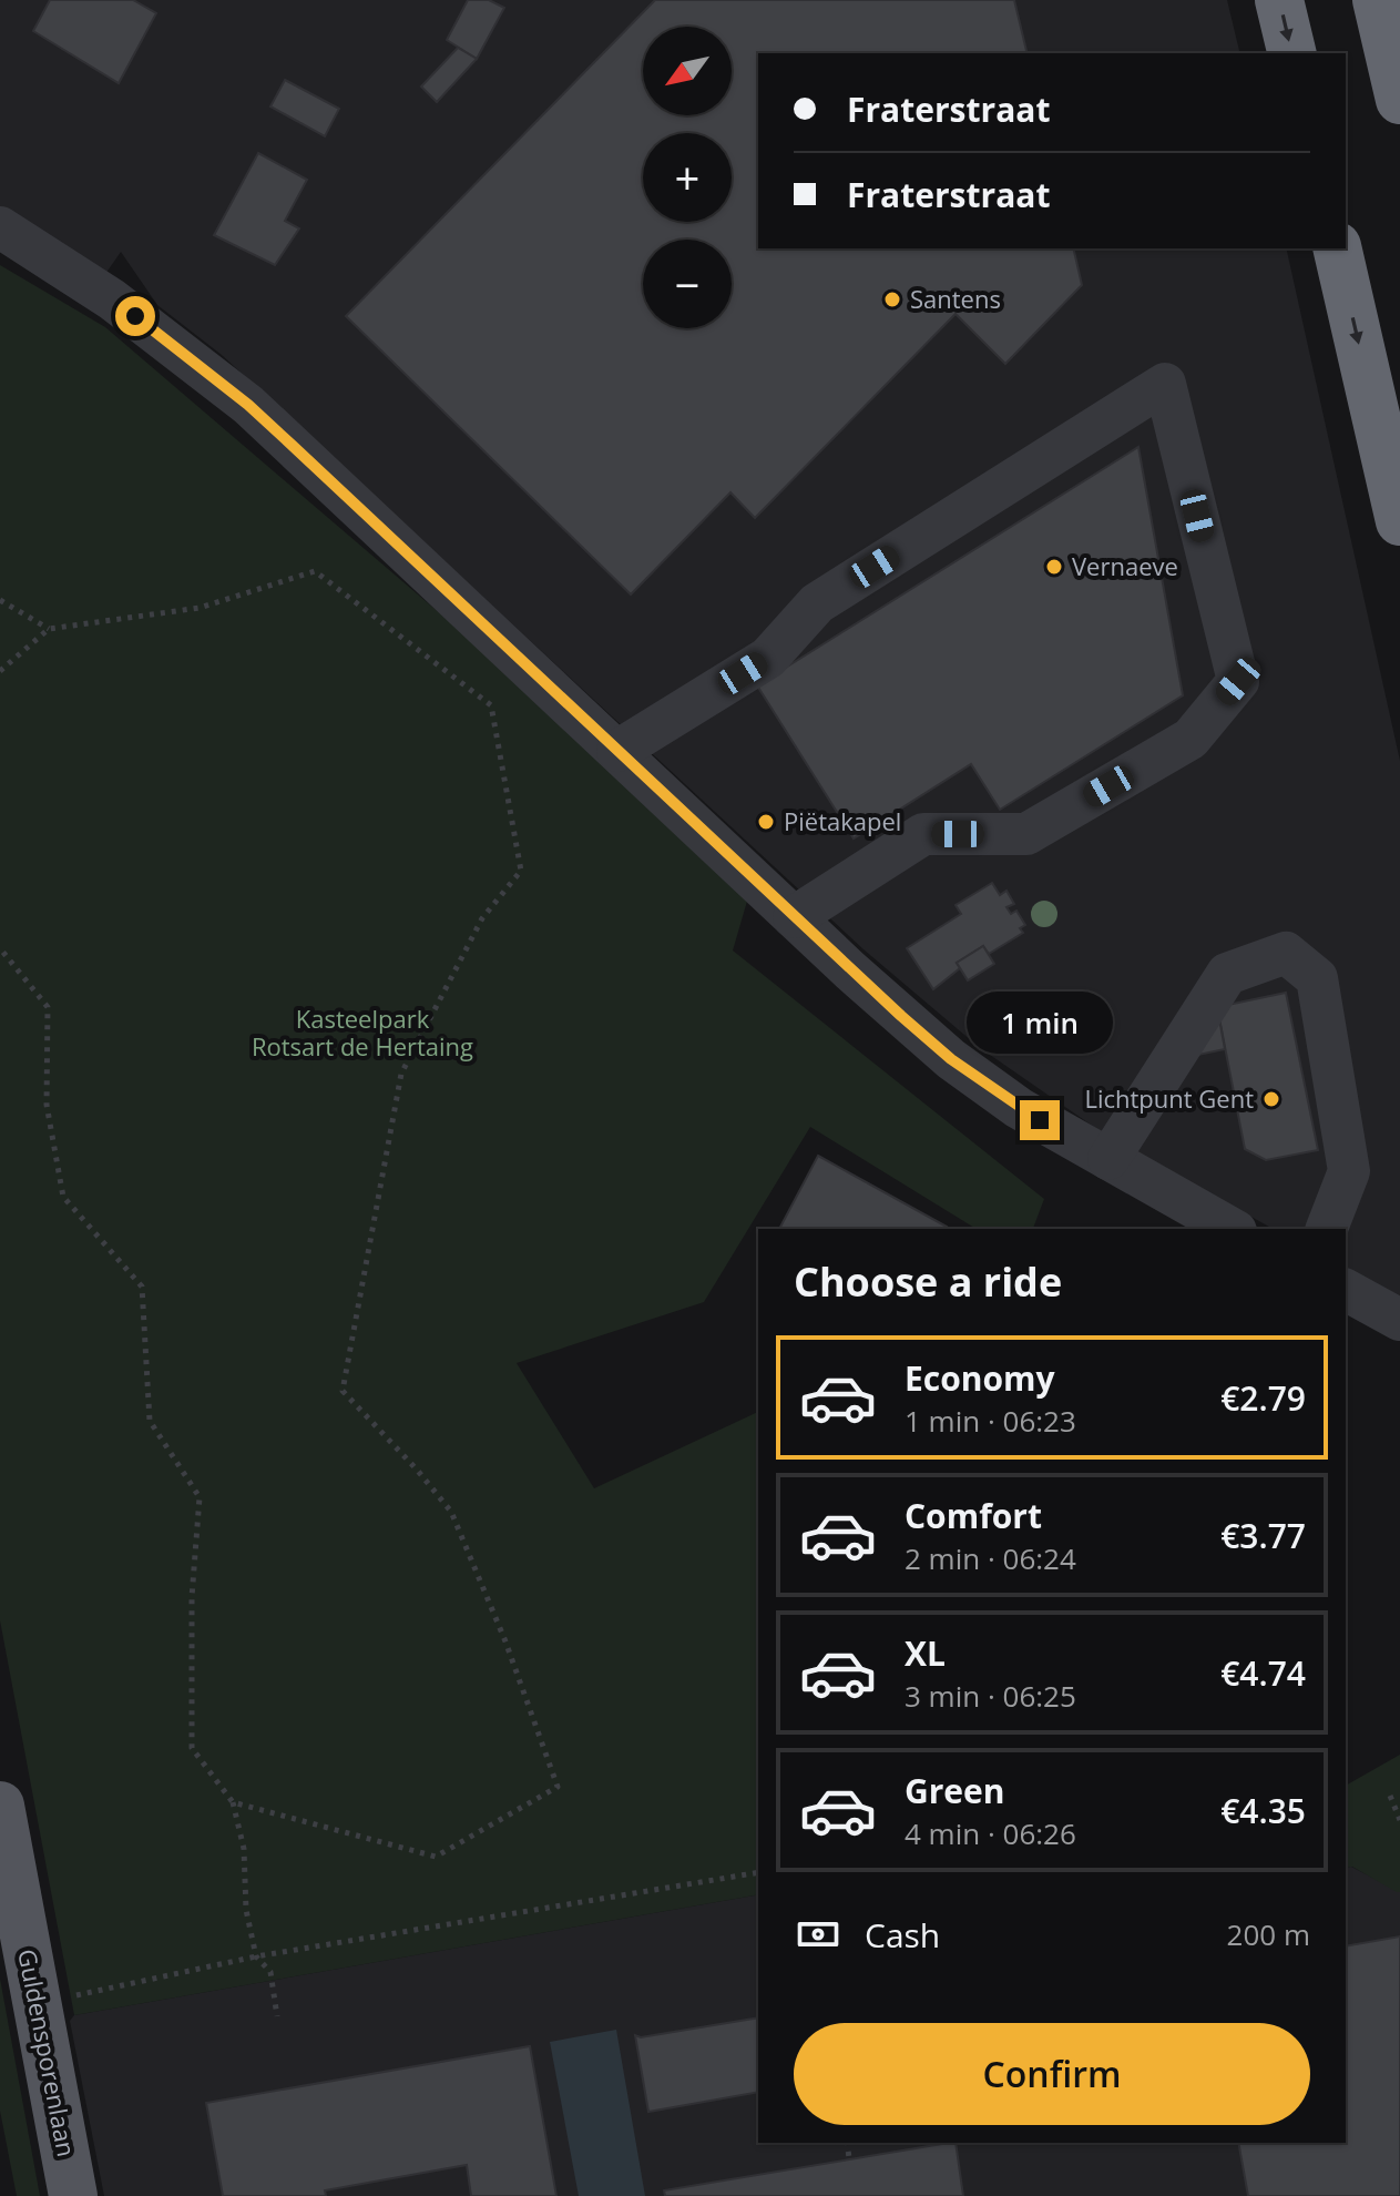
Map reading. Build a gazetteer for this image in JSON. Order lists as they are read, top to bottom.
{
  "streets": {
    "main road": ["Guldensporenlaan"]
  },
  "parks": ["Kasteelpark Rotsart de Hertaing"],
  "places": [
    "Santens",
    "Vernaeve",
    "Piëtakapel",
    "Lichtpunt Gent"
  ],
  "north": "bottom left",
  "page": {
    "map_buttons": ["+", "−"],
    "banner": ["Fraterstraat", "Fraterstraat"],
    "bubble": "1 min",
    "heading": "Choose a ride",
    "list": [
      {
        "name": "Economy",
        "note": "1 min · 06:23",
        "value": "€2.79"
      },
      {
        "name": "Comfort",
        "note": "2 min · 06:24",
        "value": "€3.77"
      },
      {
        "name": "XL",
        "note": "3 min · 06:25",
        "value": "€4.74"
      },
      {
        "name": "Green",
        "note": "4 min · 06:26",
        "value": "€4.35"
      }
    ],
    "pay": ["Cash", "200 m"],
    "buttons": "Confirm"
  }
}
